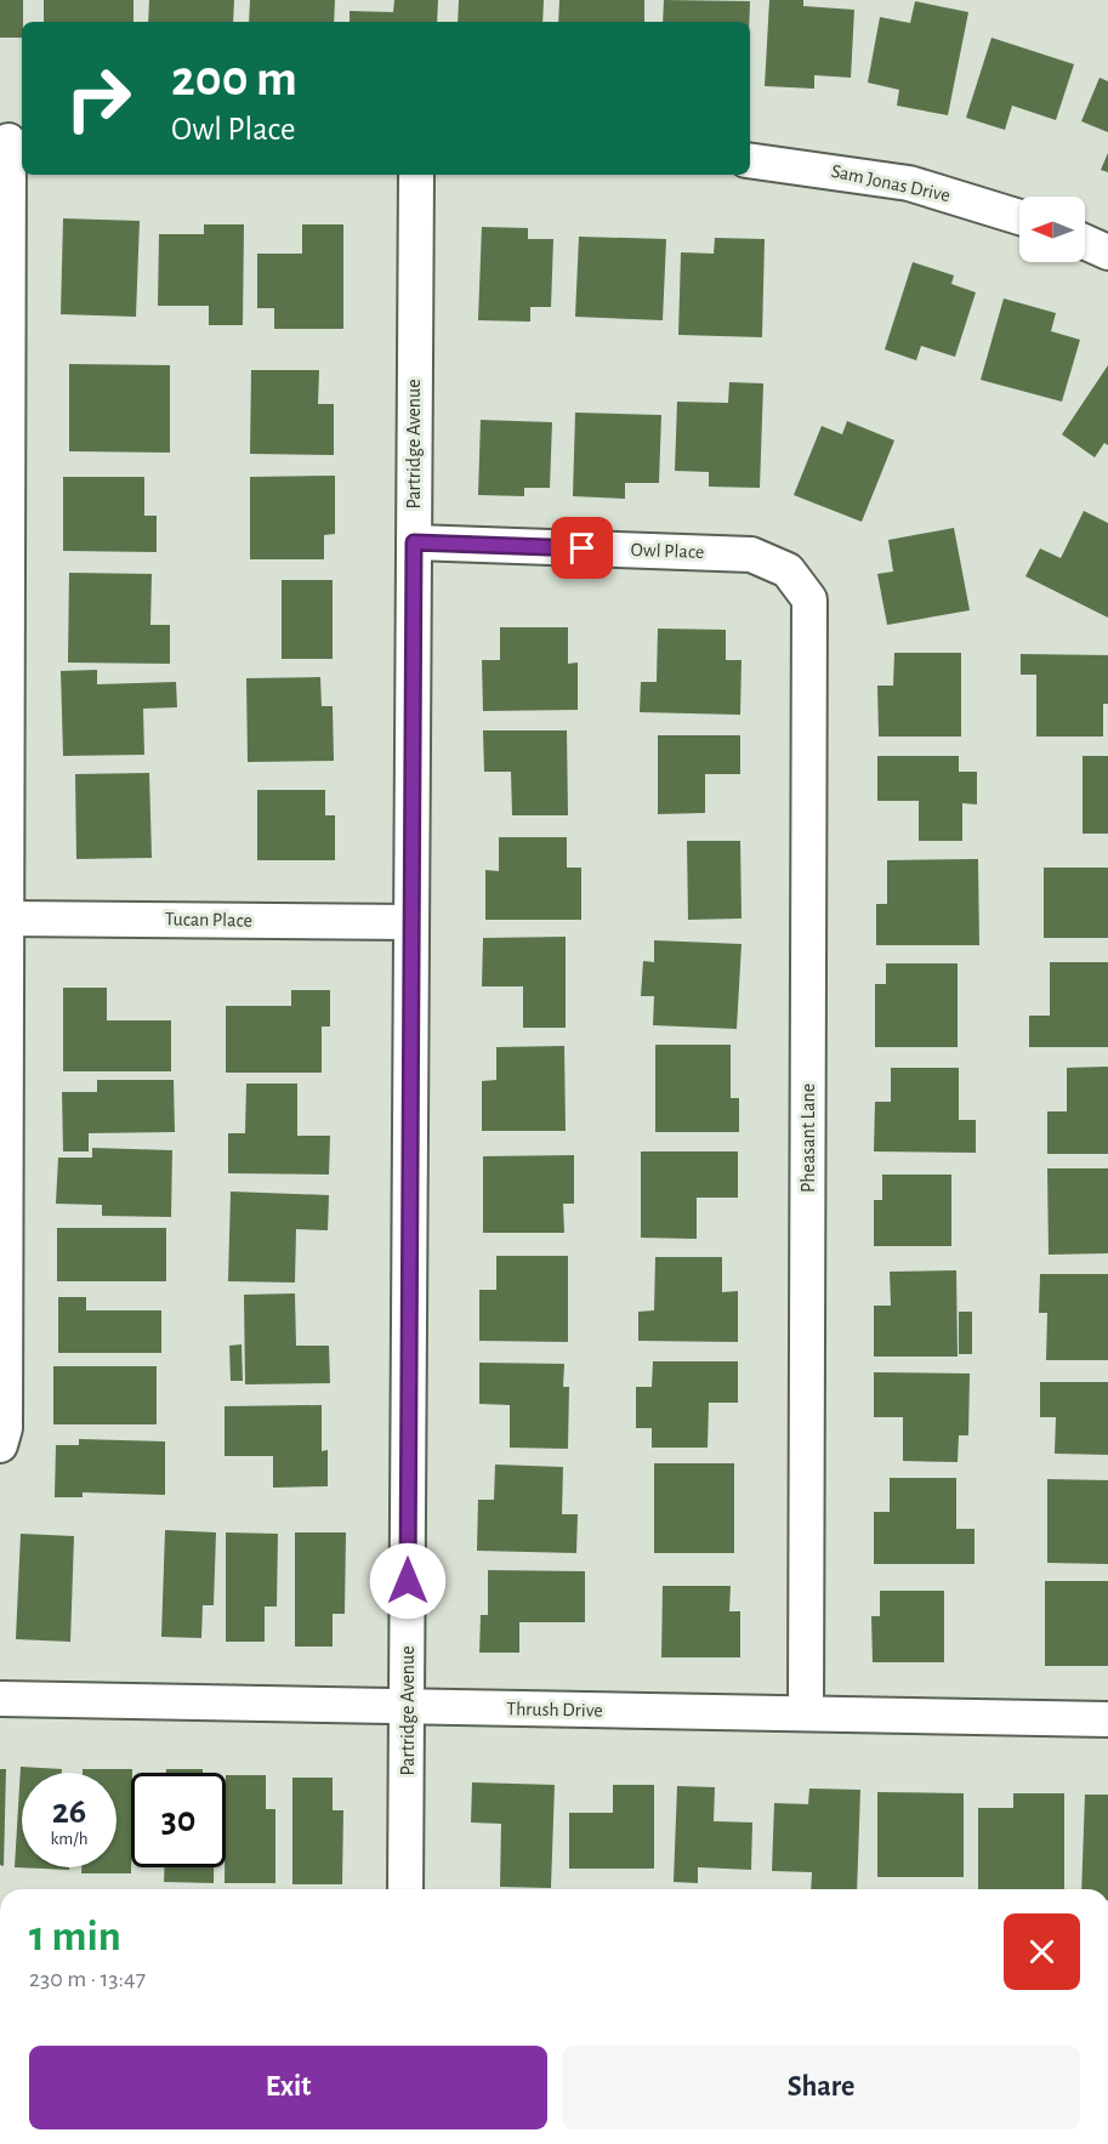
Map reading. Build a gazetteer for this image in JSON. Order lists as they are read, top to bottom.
{
  "streets": {
    "street": [
      "Sam Jonas Drive",
      "Partridge Avenue",
      "Owl Place",
      "Tucan Place",
      "Pheasant Lane",
      "Thrush Drive"
    ]
  },
  "crossings": [
    ["Partridge Avenue", "Owl Place"],
    ["Partridge Avenue", "Tucan Place"],
    ["Partridge Avenue", "Thrush Drive"],
    ["Owl Place", "Pheasant Lane"],
    ["Pheasant Lane", "Thrush Drive"]
  ],
  "north": "left",
  "page": {
    "turn": ["200 m", "Owl Place"],
    "speed": "26 km/h",
    "limit": "30",
    "heading": ["1 min", "230 m · 13:47"],
    "buttons": ["Exit", "Share"]
  }
}
